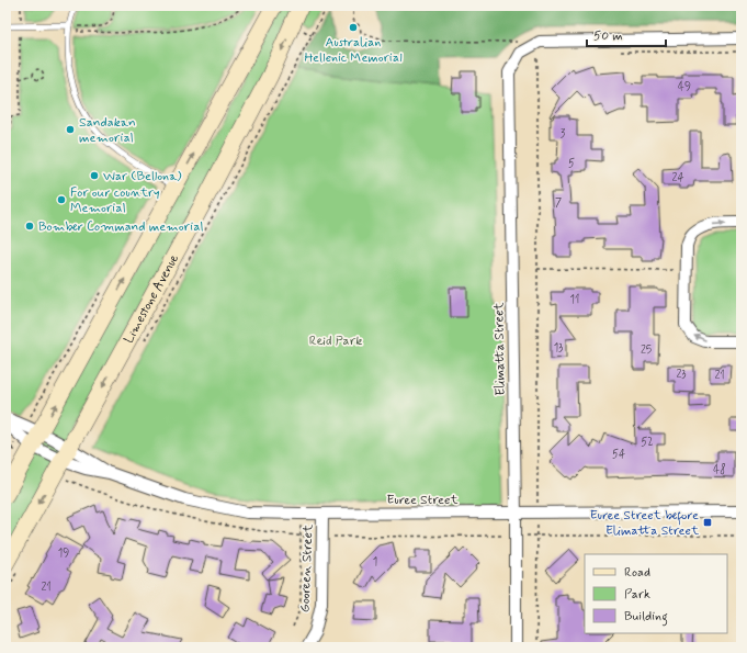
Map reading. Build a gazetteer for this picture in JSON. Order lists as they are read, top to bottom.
{
  "streets": {
    "main road": ["Limestone Avenue"],
    "street": ["Elimatta Street", "Euree Street", "Gooreen Street"]
  },
  "crossings": [
    ["Limestone Avenue", "Euree Street"],
    ["Elimatta Street", "Euree Street"],
    ["Euree Street", "Gooreen Street"]
  ],
  "parks": ["Reid Park"],
  "places": {
    "other": [
      "Australian Hellenic Memorial",
      "Sandakan memorial",
      "War (Bellona)",
      "For our country Memorial",
      "Bomber Command memorial"
    ],
    "transit": ["Euree Street before Elimatta Street"]
  },
  "house_numbers": [
    "49",
    "3",
    "5",
    "24",
    "7",
    "11",
    "13",
    "25",
    "23",
    "21",
    "52",
    "54",
    "48",
    "19",
    "1",
    "21"
  ],
  "legend": ["Road", "Park", "Building"],
  "scale_bar": "50 m"
}
